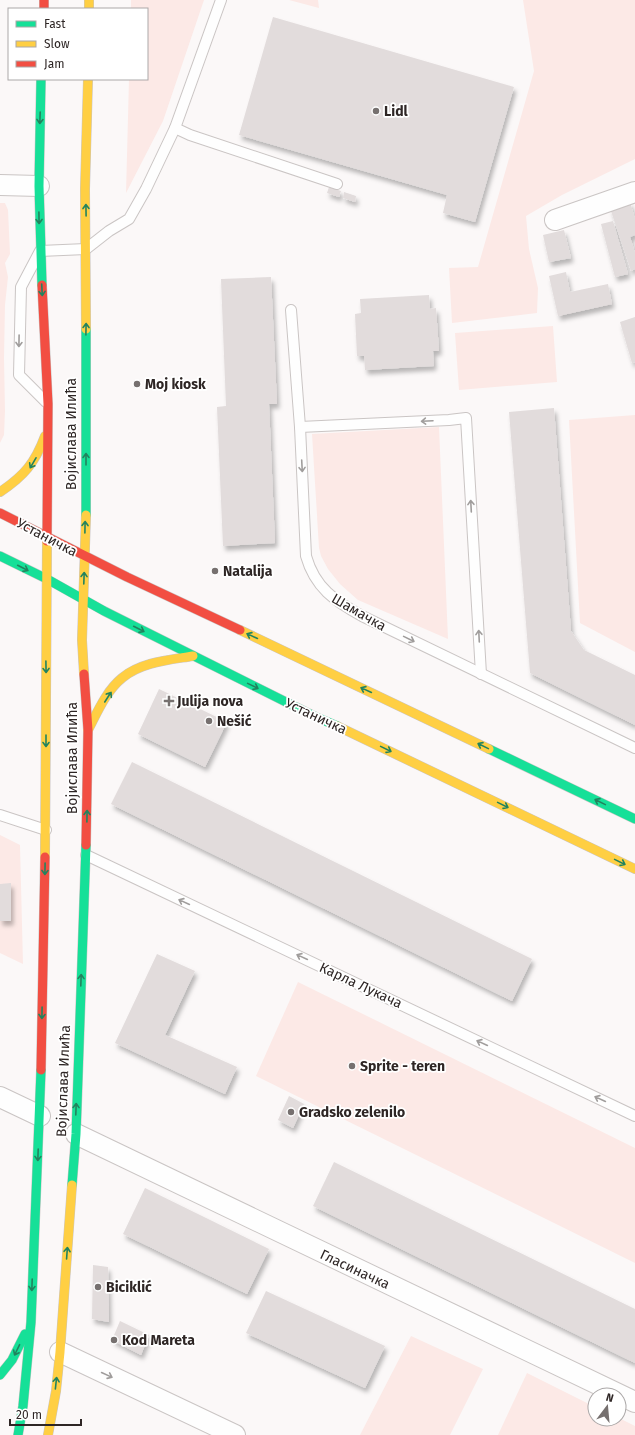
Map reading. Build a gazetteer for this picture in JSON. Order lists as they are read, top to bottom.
{
  "streets": {
    "main road": ["Војислава Илића", "Устаничка"],
    "street": ["Гласиначка"],
    "lane": ["Шамачка", "Карла Лукача"]
  },
  "crossings": [
    ["Војислава Илића", "Устаничка"],
    ["Војислава Илића", "Карла Лукача"],
    ["Војислава Илића", "Гласиначка"]
  ],
  "one_way": ["Шамачка", "Карла Лукача"],
  "places": {
    "other": [
      "Lidl",
      "Moj kiosk",
      "Natalija",
      "Nešić",
      "Sprite - teren",
      "Gradsko zelenilo",
      "Biciklić",
      "Kod Mareta"
    ],
    "health": ["Julija nova"]
  },
  "legend": ["Fast", "Slow", "Jam"],
  "scale_bar": "20 m",
  "north": "top"
}
